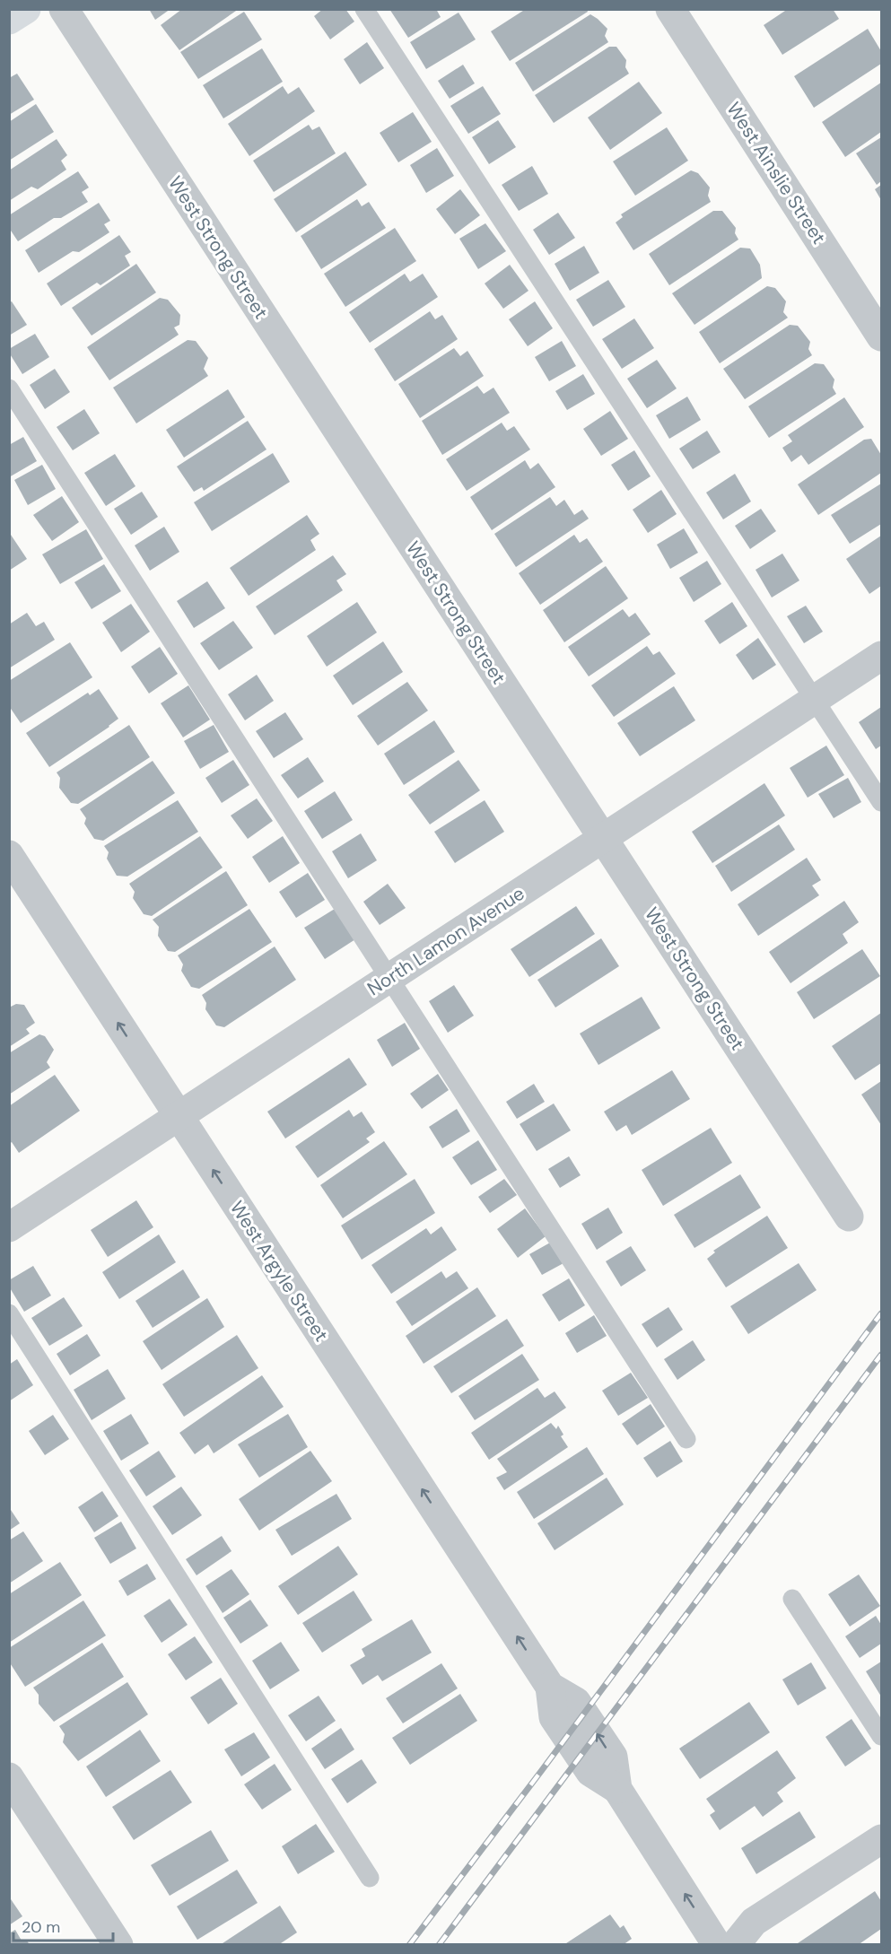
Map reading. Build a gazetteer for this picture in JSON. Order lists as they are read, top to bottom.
{
  "streets": {
    "street": [
      "West Ainslie Street",
      "West Strong Street",
      "North Lamon Avenue",
      "West Argyle Street"
    ]
  },
  "crossings": [
    ["West Strong Street", "North Lamon Avenue"],
    ["North Lamon Avenue", "West Argyle Street"]
  ],
  "one_way": ["West Argyle Street"],
  "scale_bar": "20 m"
}
